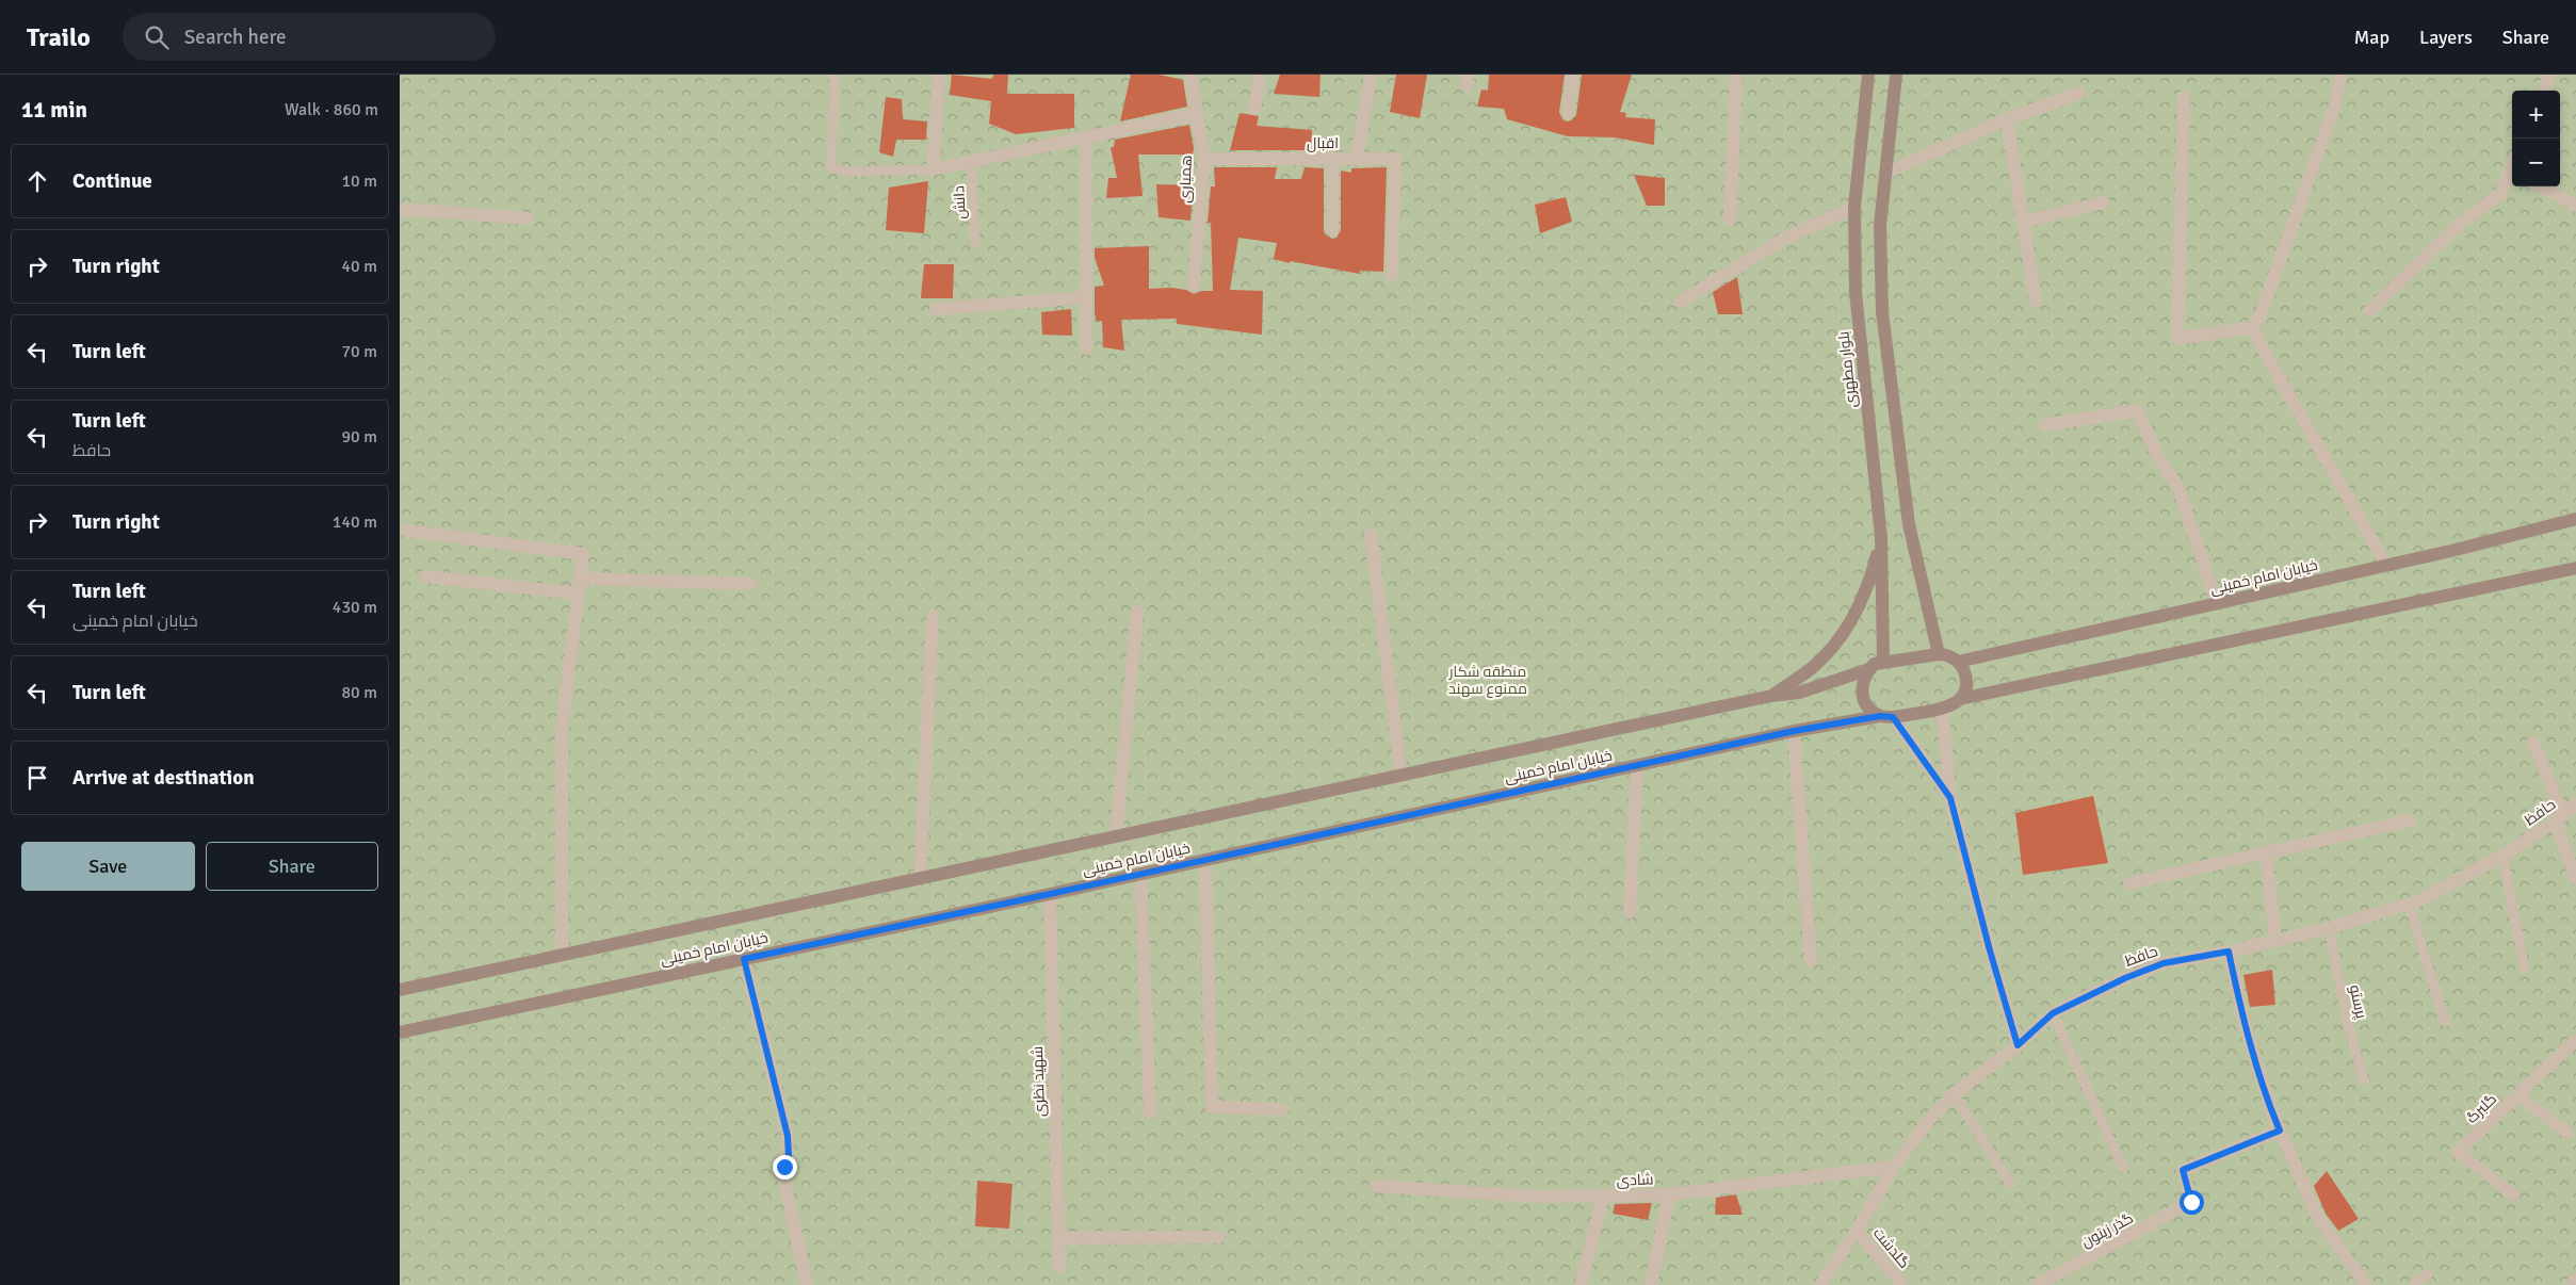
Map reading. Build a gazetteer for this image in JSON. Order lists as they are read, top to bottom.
{
  "streets": {
    "main road": ["بلوار مطهری", "خیابان امام خمینی"],
    "street": [
      "اقبال",
      "همیاری",
      "حافظ",
      "شهید نظری",
      "گلبرگ",
      "شادی",
      "گذر زیتون",
      "گلدشت"
    ],
    "lane": ["دانش", "پرستو"]
  },
  "crossings": [
    ["اقبال", "همیاری"],
    ["بلوار مطهری", "خیابان امام خمینی"],
    ["خیابان امام خمینی", "شهید نظری"],
    ["حافظ", "پرستو"],
    ["حافظ", "شادی"],
    ["حافظ", "گلدشت"]
  ],
  "parks": ["منطقه شکار ممنوع سهند"],
  "page": {
    "header": "Trailo",
    "search": "Search here",
    "nav": ["Map", "Layers", "Share"],
    "heading": ["11 min", "Walk · 860 m"],
    "map_buttons": ["+", "−"],
    "list": [
      ["Continue", "10 m"],
      ["Turn right", "40 m"],
      ["Turn left", "70 m"],
      ["Turn left", "حافظ", "90 m"],
      ["Turn right", "140 m"],
      ["Turn left", "خیابان امام خمینی", "430 m"],
      ["Turn left", "80 m"],
      "Arrive at destination"
    ],
    "buttons": ["Save", "Share"]
  }
}
